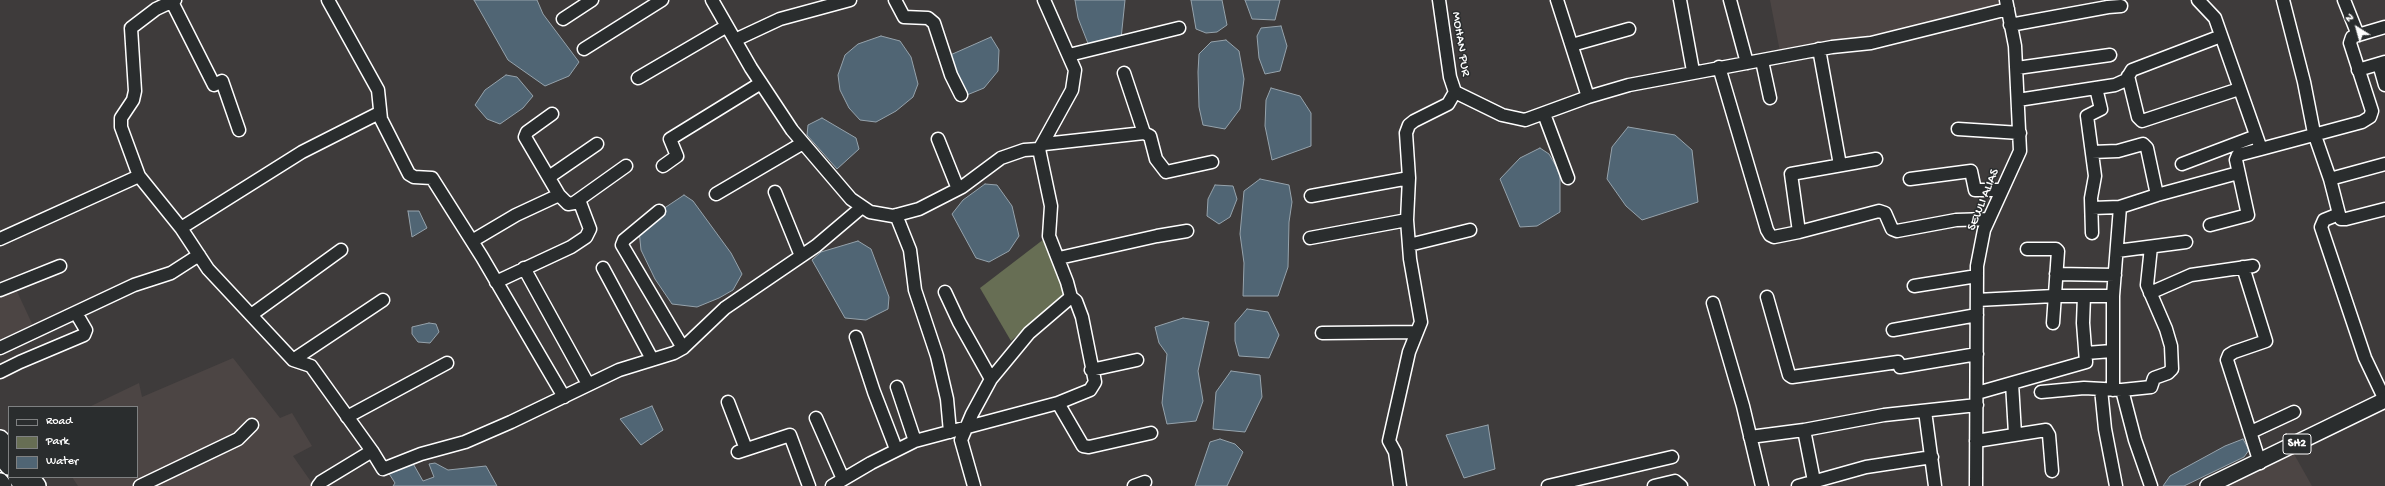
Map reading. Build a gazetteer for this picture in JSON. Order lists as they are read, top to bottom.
{
  "streets": {
    "main road": ["SH2"],
    "street": ["MOHAN PUR", "SEWLI ALIAS"]
  },
  "legend": ["Road", "Park", "Water"],
  "north": "top left"
}
